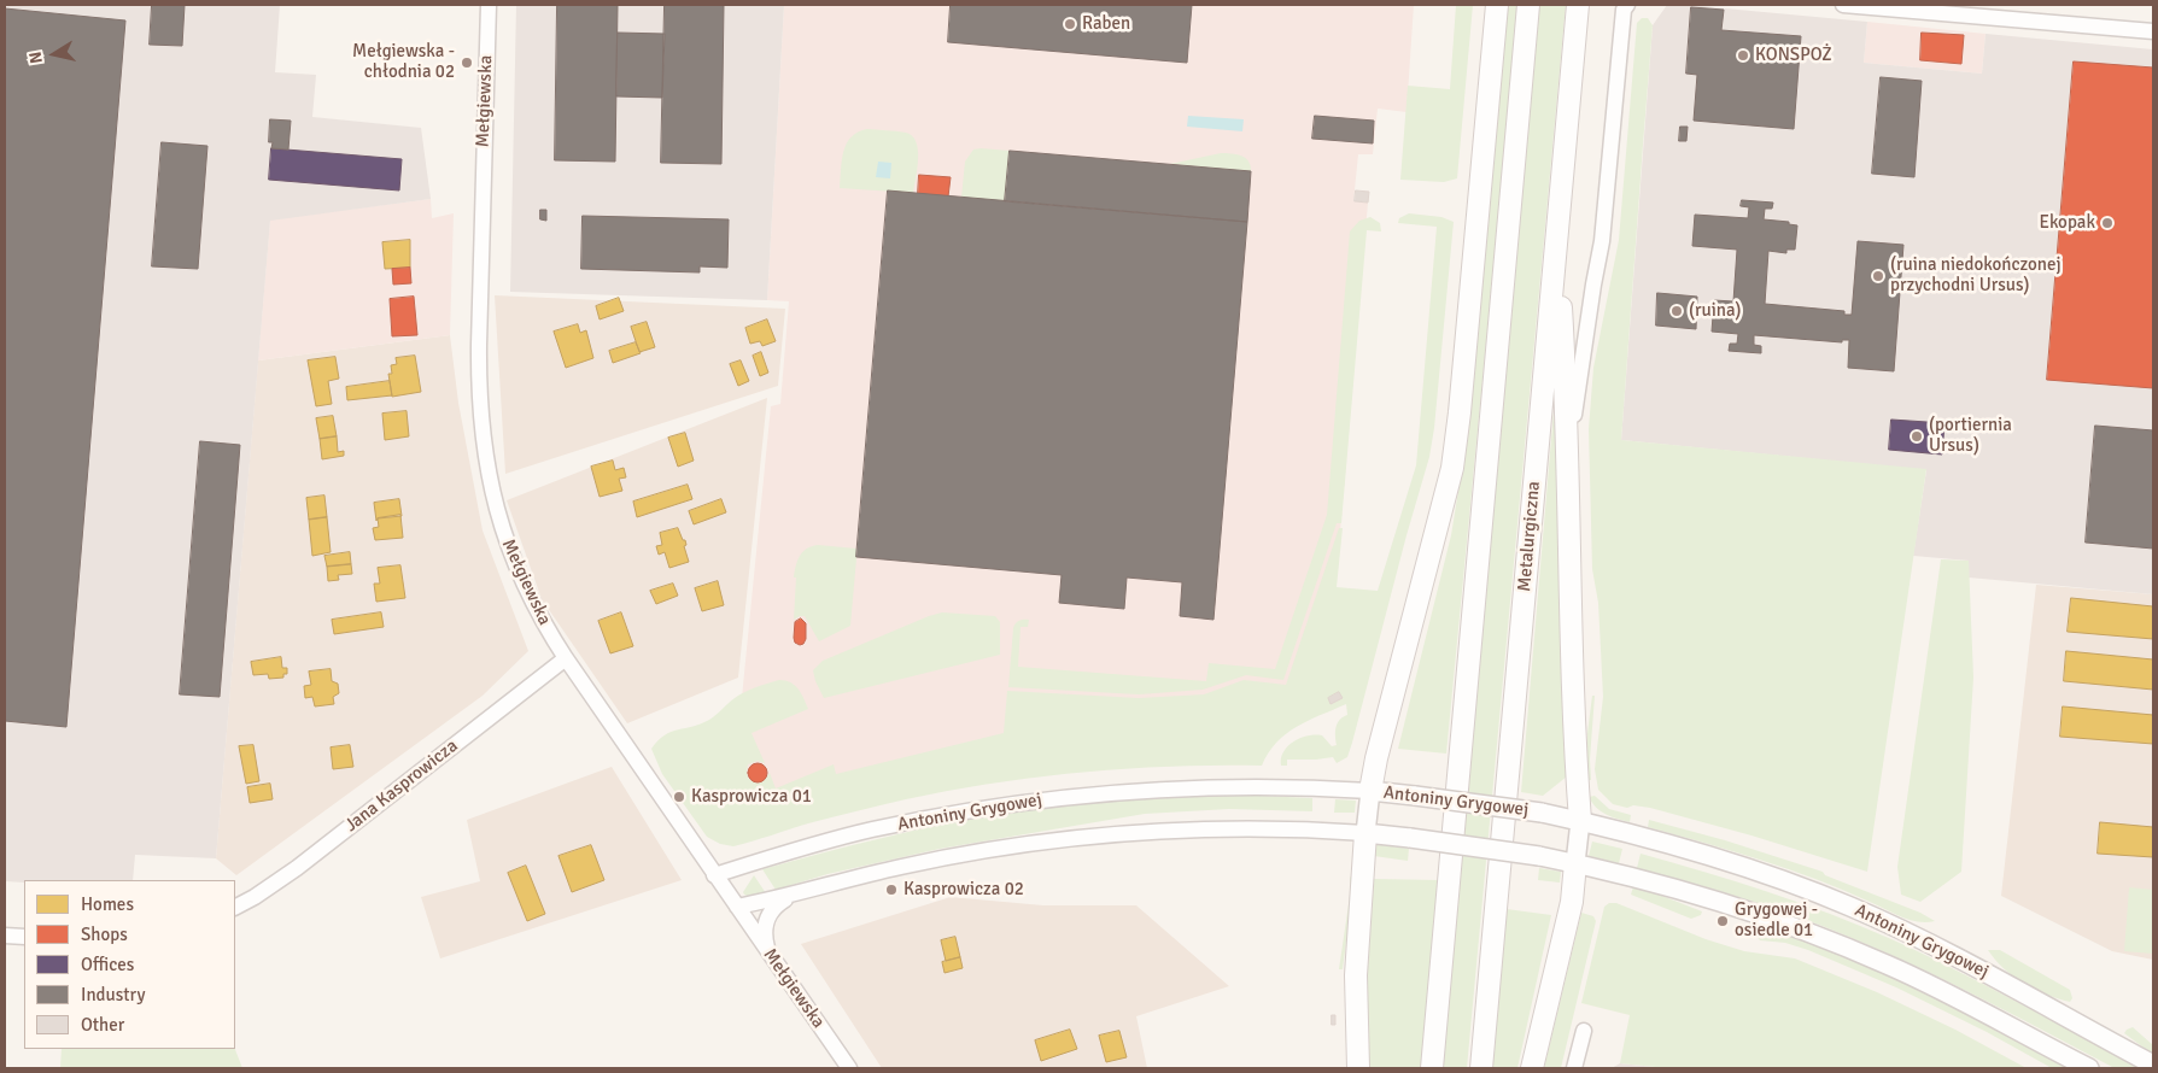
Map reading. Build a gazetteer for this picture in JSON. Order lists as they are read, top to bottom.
{
  "streets": {
    "main road": ["Metalurgiczna"],
    "street": ["Mełgiewska", "Jana Kasprowicza", "Antoniny Grygowej"]
  },
  "crossings": [
    ["Mełgiewska", "Jana Kasprowicza"],
    ["Mełgiewska", "Antoniny Grygowej"]
  ],
  "places": [
    "Raben",
    "KONSPOŻ",
    "Mełgiewska - chłodnia 02",
    "Ekopak",
    "(ruina niedokończonej przychodni Ursus)",
    "(ruina)",
    "(portiernia Ursus)",
    "Kasprowicza 01",
    "Kasprowicza 02",
    "Grygowej - osiedle 01"
  ],
  "legend": [
    "Homes",
    "Shops",
    "Offices",
    "Industry",
    "Other"
  ],
  "north": "left"
}
